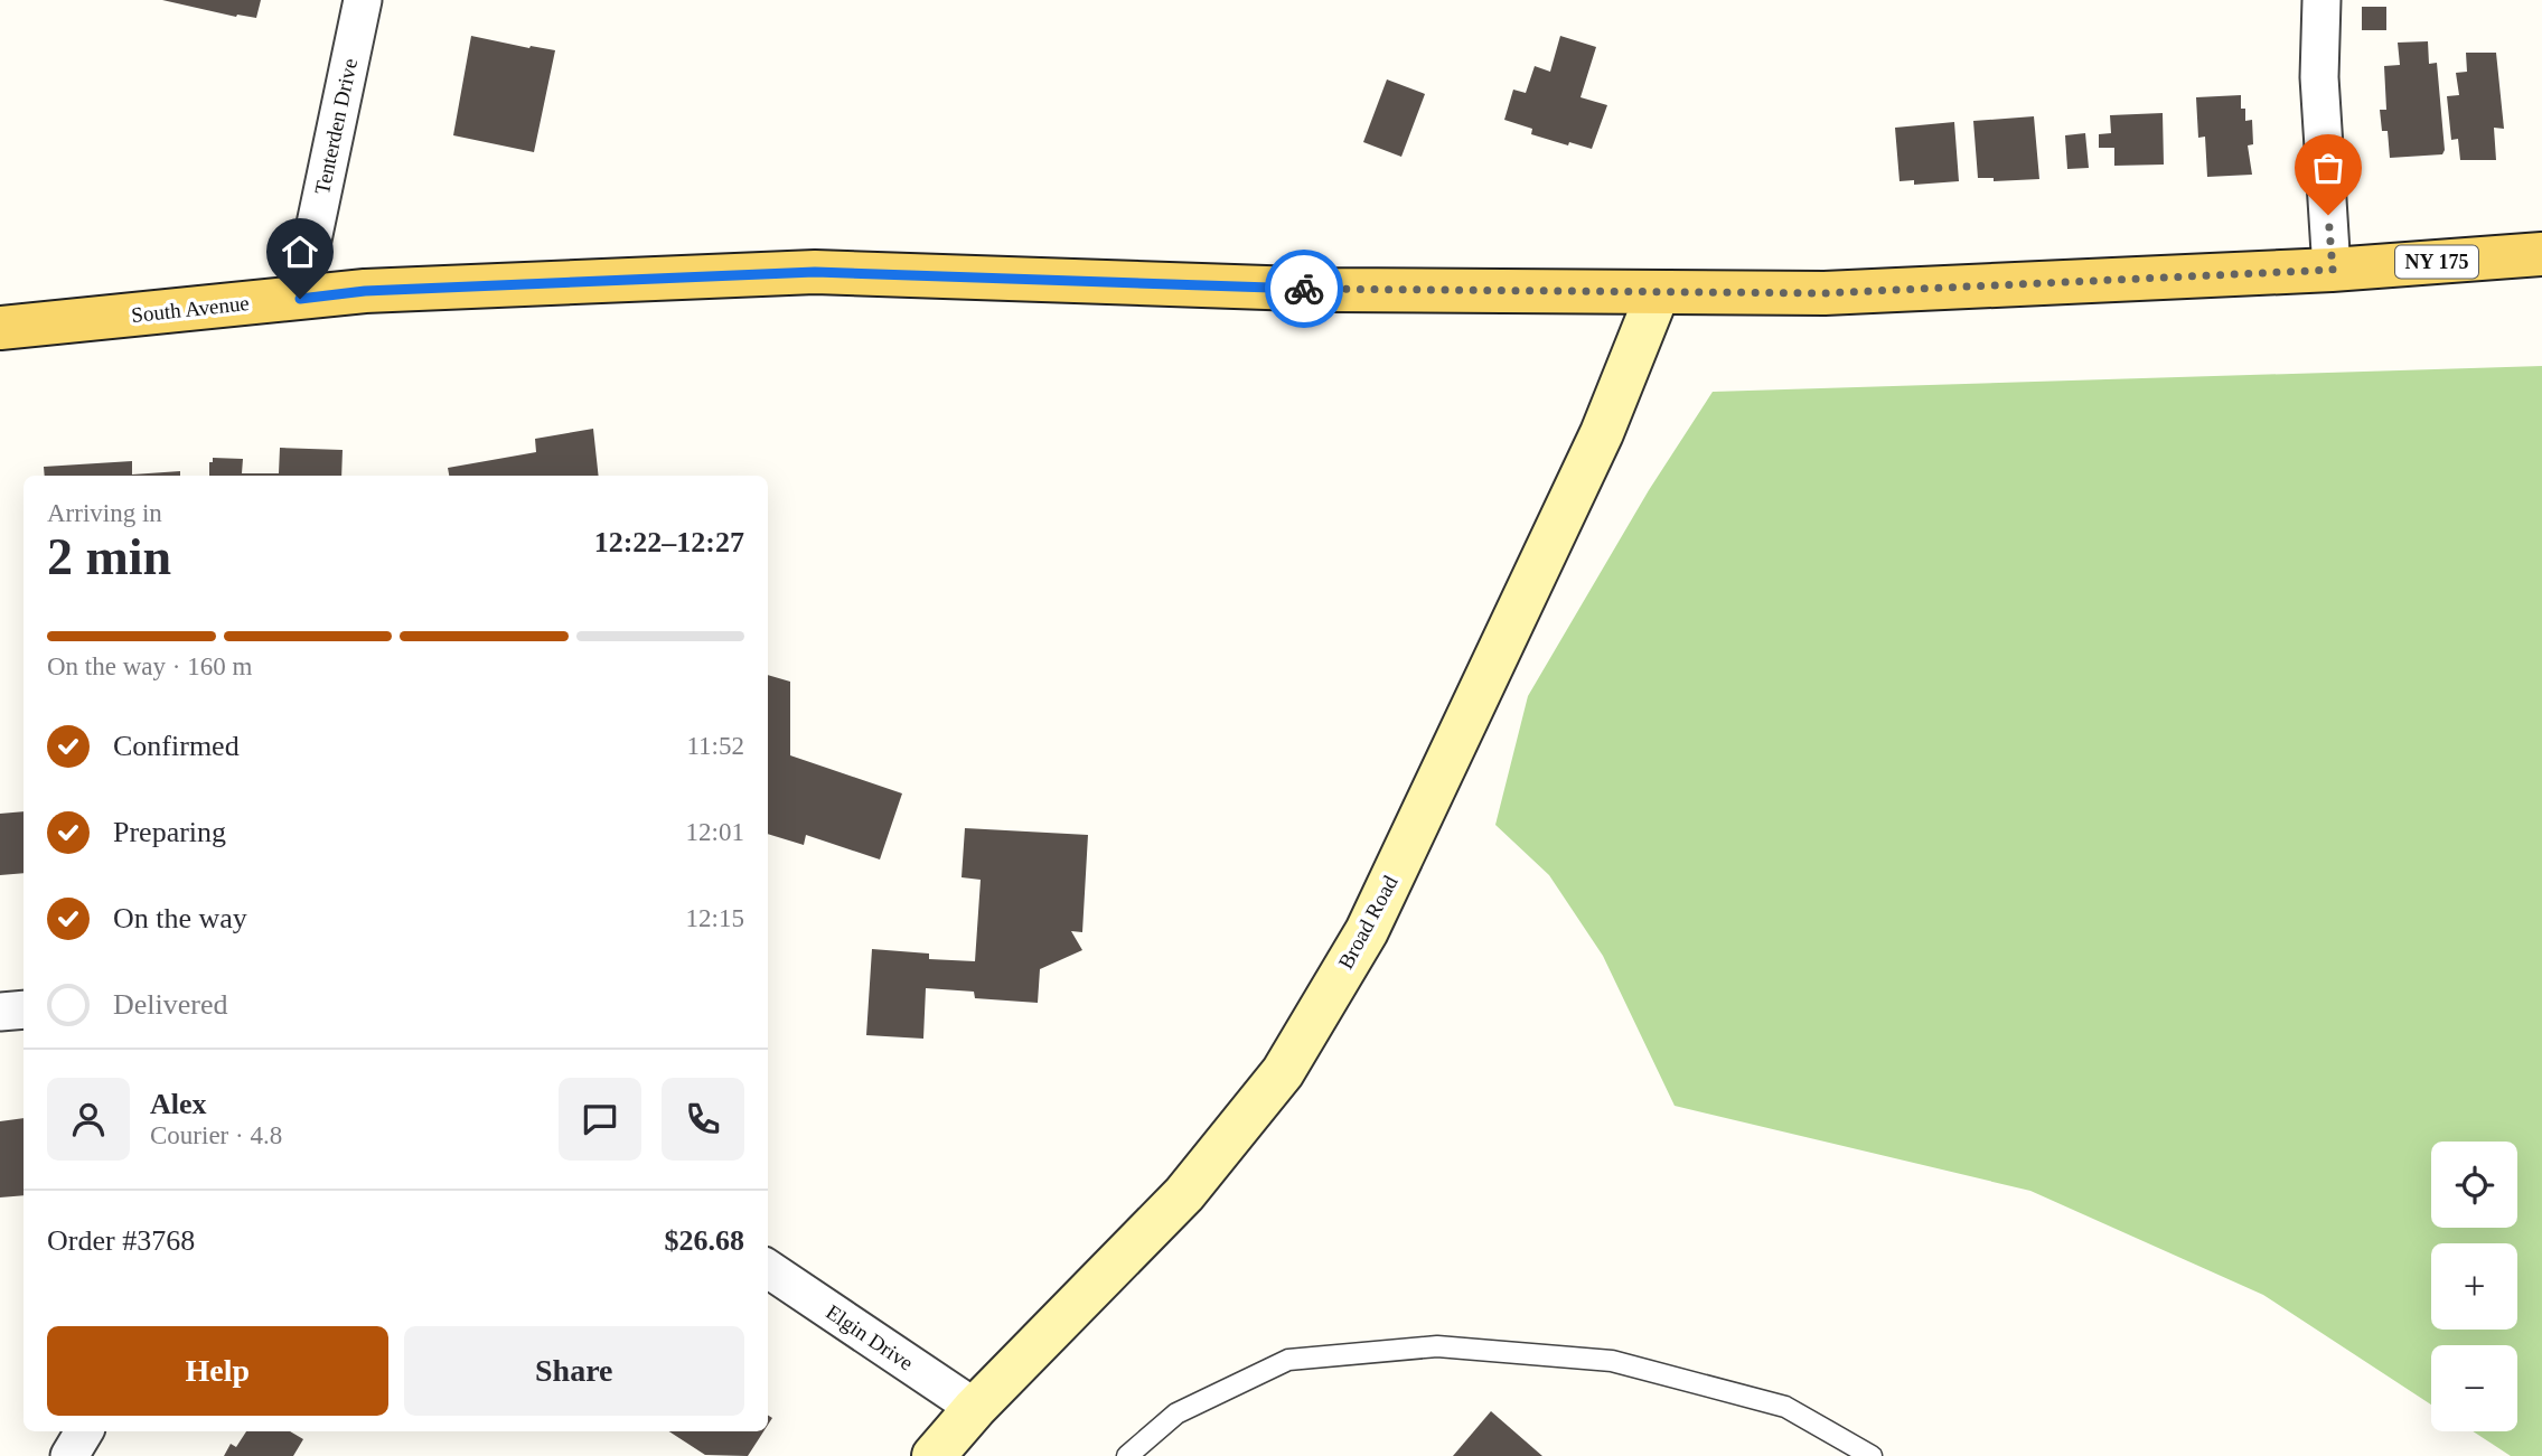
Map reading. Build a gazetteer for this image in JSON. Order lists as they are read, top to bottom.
{
  "streets": {
    "main road": ["NY 175", "South Avenue"],
    "street": ["Tenterden Drive", "Broad Road", "Elgin Drive"]
  },
  "crossings": [
    ["Tenterden Drive", "South Avenue"],
    ["South Avenue", "Broad Road"],
    ["Broad Road", "Elgin Drive"]
  ],
  "page": {
    "heading": ["2 min", "Arriving in", "12:22–12:27"],
    "panel": [
      "Alex",
      "Courier · 4.8",
      "Order #3768",
      "$26.68"
    ],
    "bar": "On the way · 160 m",
    "list": [
      ["Confirmed", "11:52"],
      ["Preparing", "12:01"],
      ["On the way", "12:15"],
      "Delivered"
    ],
    "map_buttons": ["+", "−"],
    "buttons": ["Help", "Share"]
  }
}
